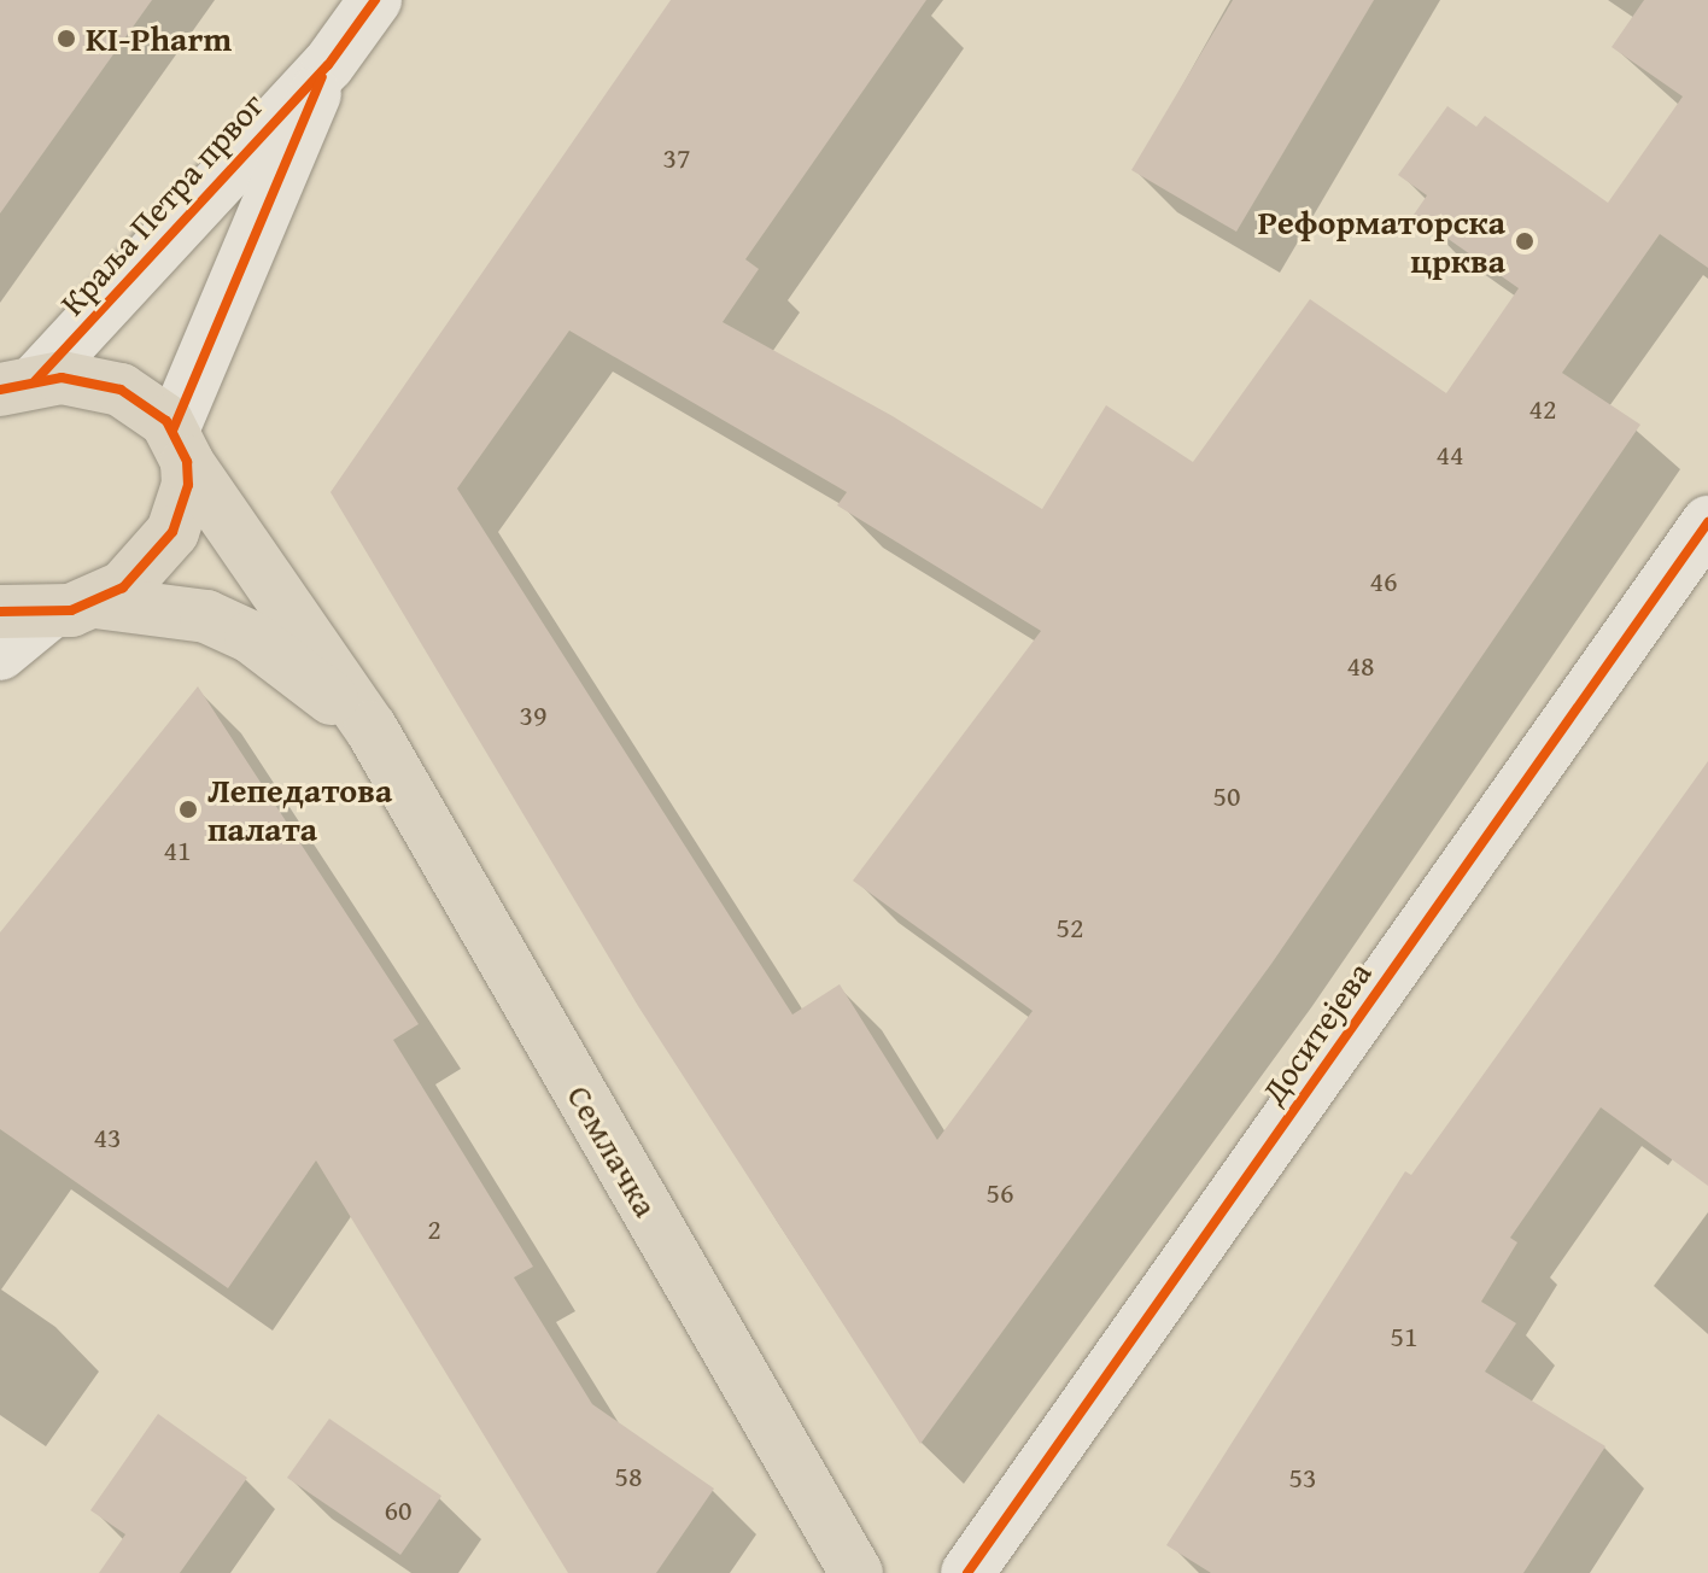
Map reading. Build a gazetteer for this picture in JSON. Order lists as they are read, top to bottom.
{
  "streets": {
    "main road": ["Семлачка"],
    "street": ["Краља Петра првог", "Доситејева"]
  },
  "crossings": [
    ["Краља Петра првог", "Семлачка"]
  ],
  "places": ["KI-Pharm", "Реформаторска црква", "Лепедатова палата"],
  "house_numbers": [
    "37",
    "42",
    "44",
    "46",
    "48",
    "39",
    "50",
    "41",
    "52",
    "43",
    "56",
    "2",
    "51",
    "58",
    "53",
    "60"
  ]
}
